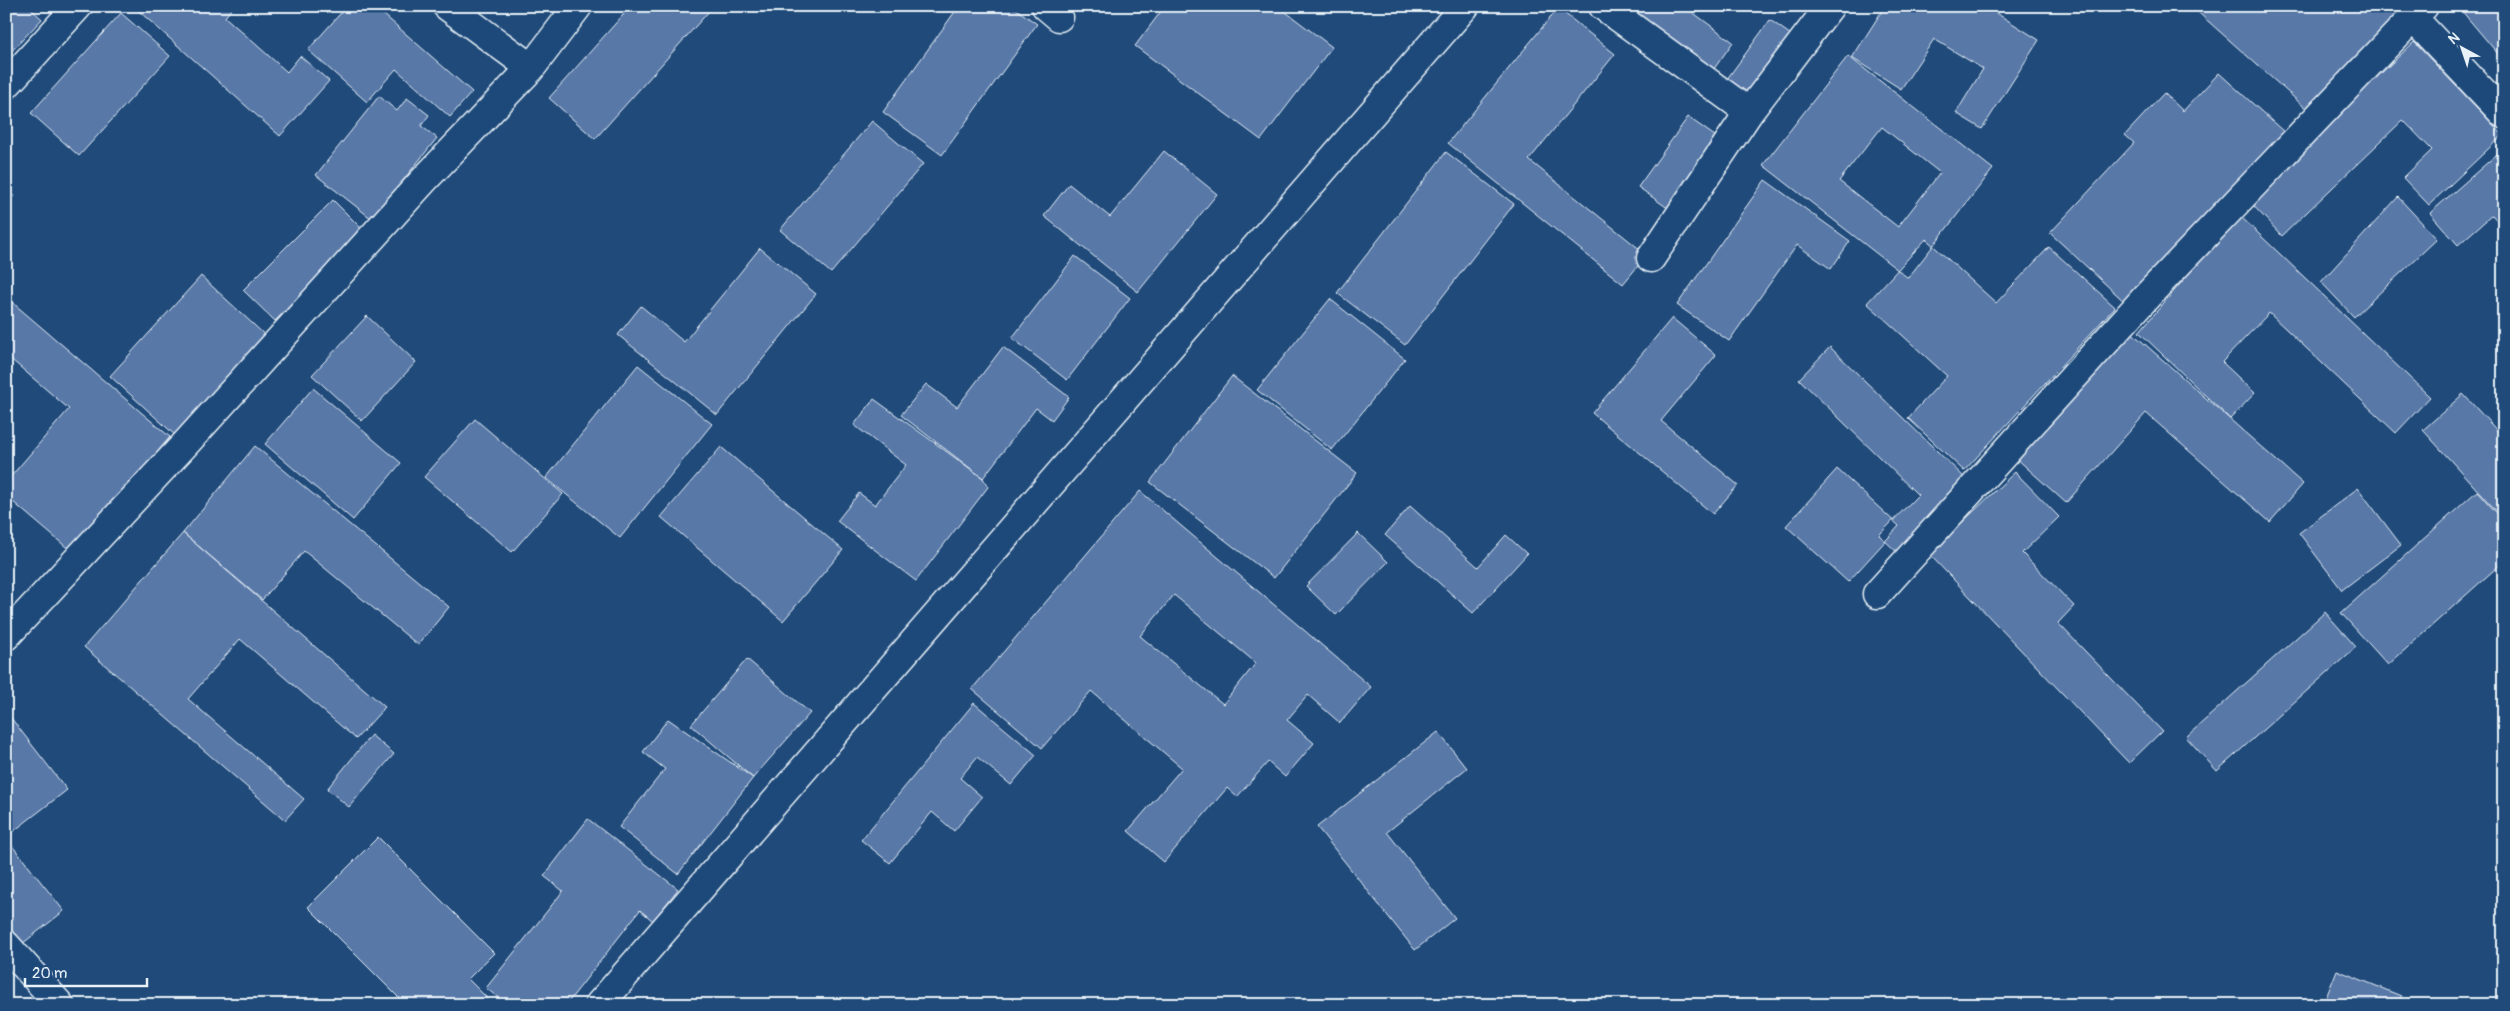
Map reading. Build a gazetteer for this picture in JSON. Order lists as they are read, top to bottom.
{
  "scale_bar": "20 m",
  "north": "top left"
}
